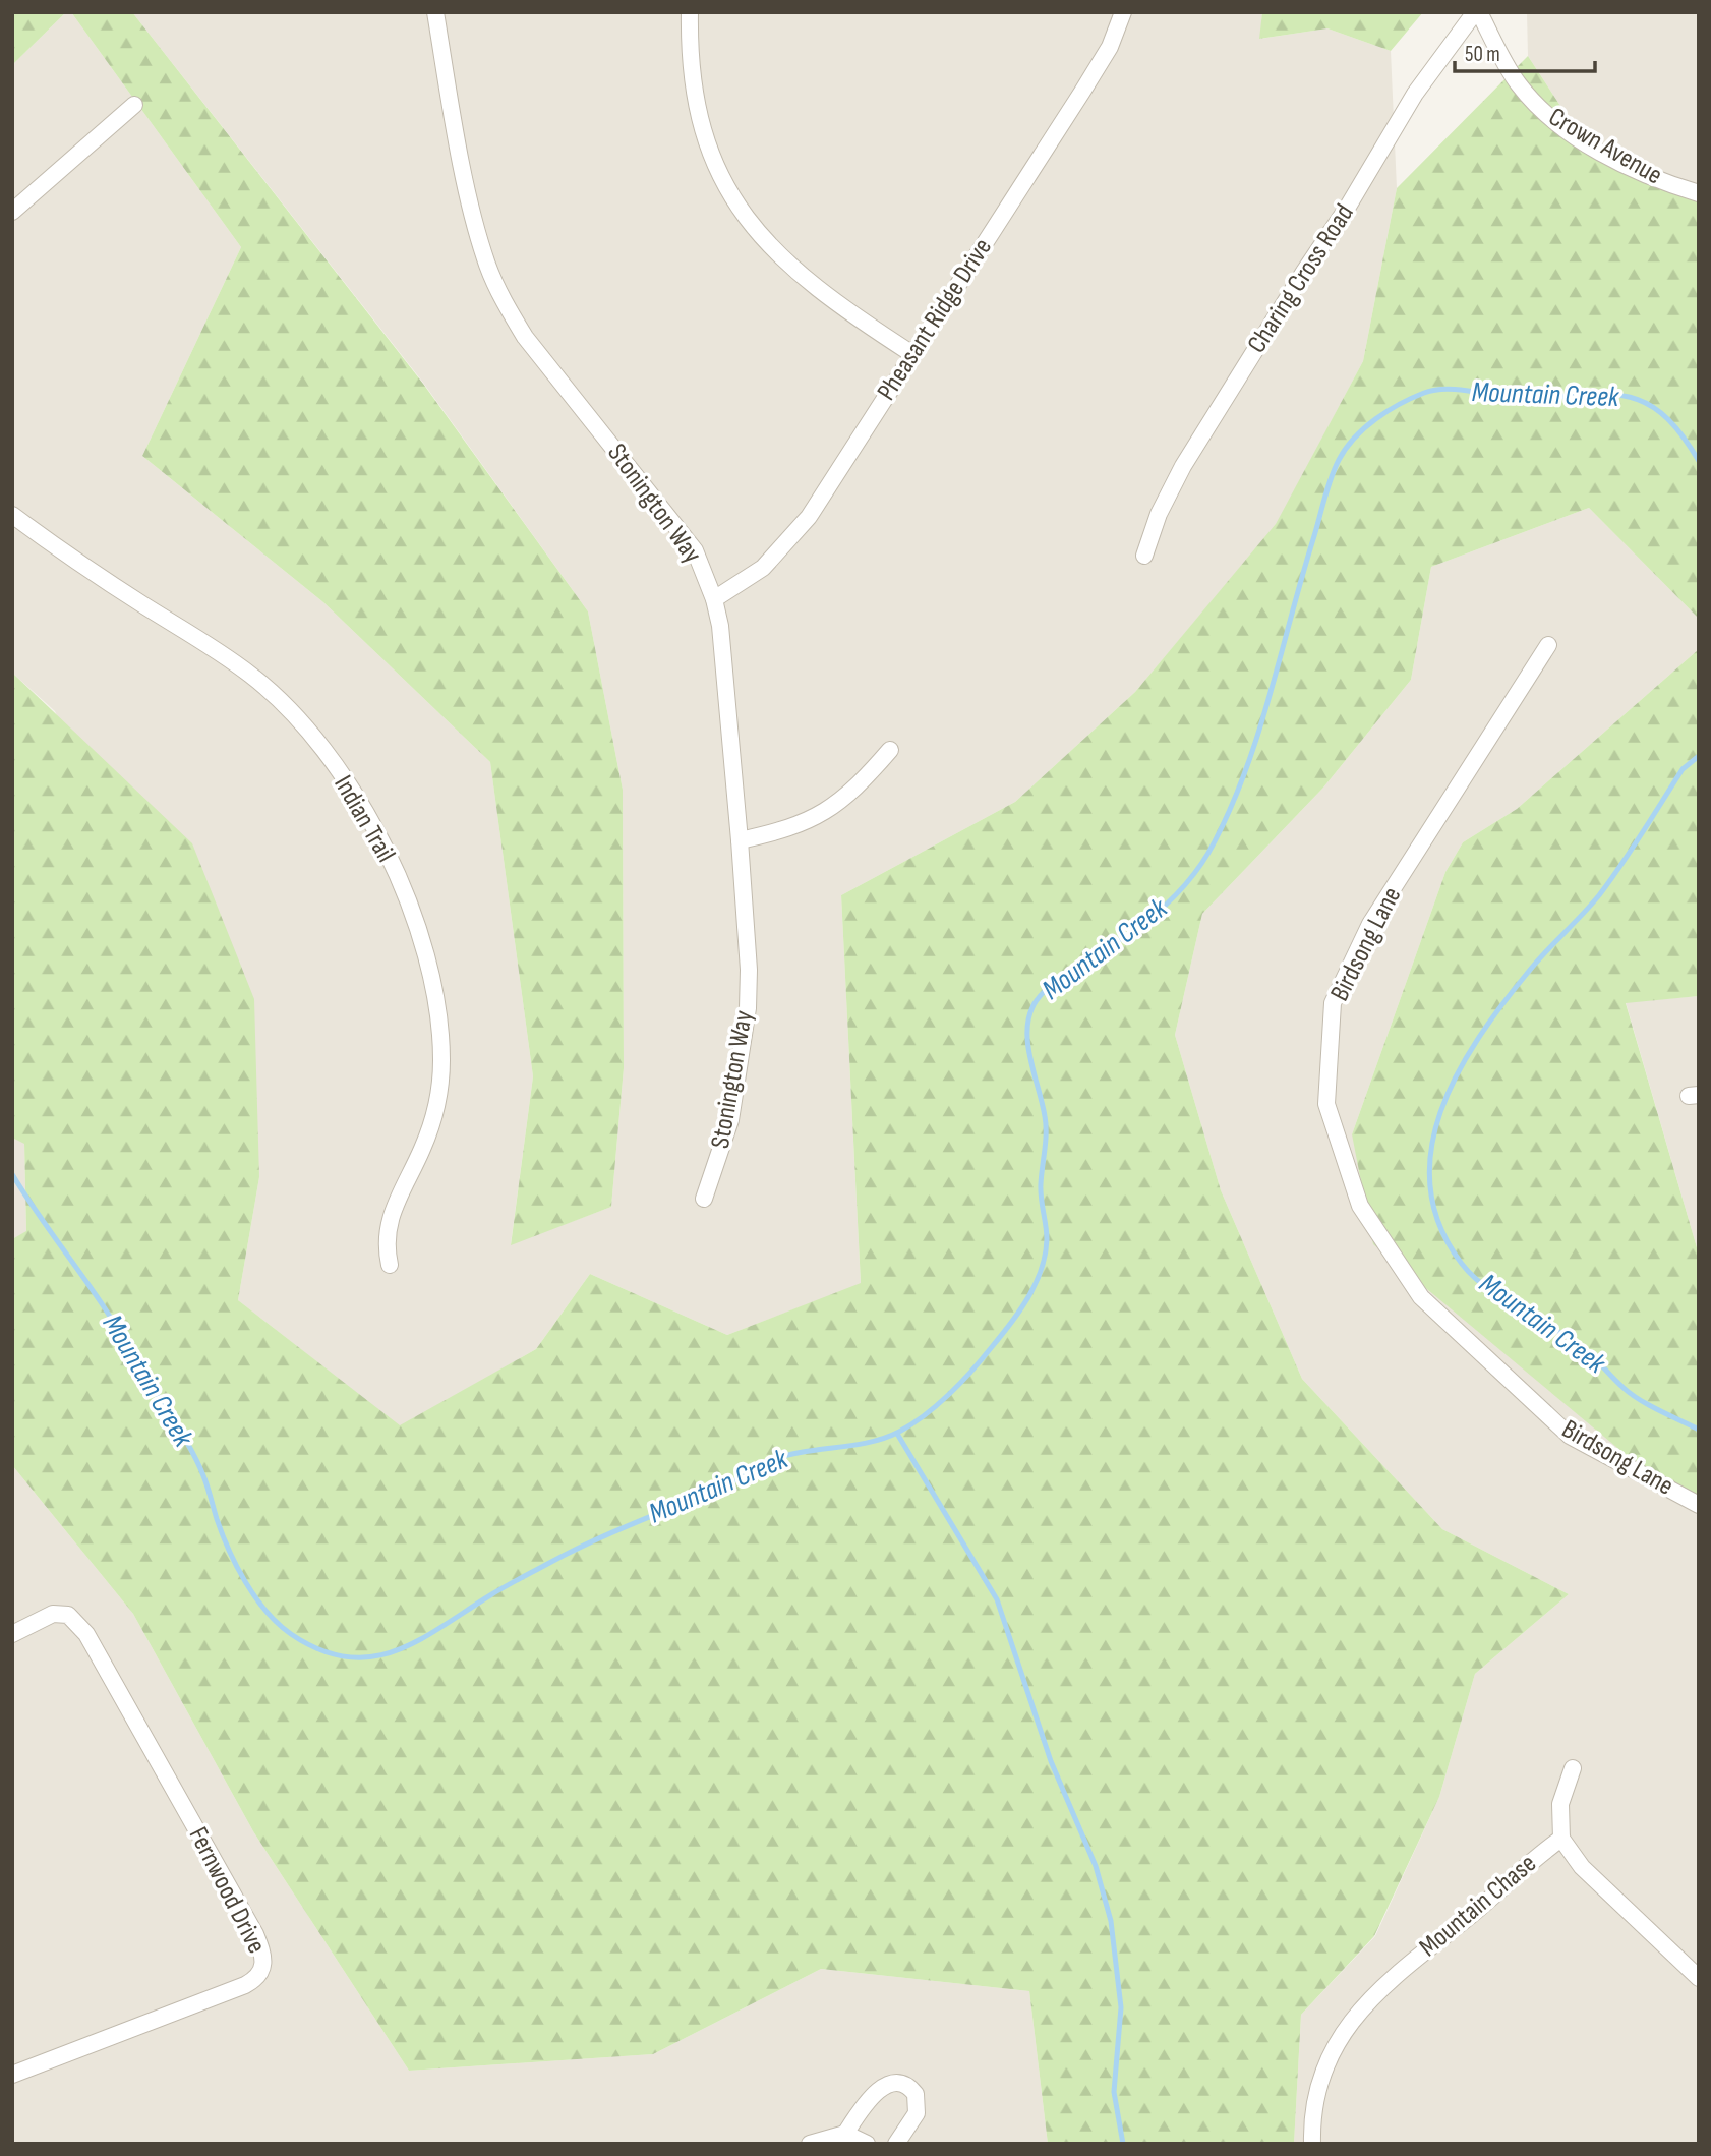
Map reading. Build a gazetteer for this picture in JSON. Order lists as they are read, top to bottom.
{
  "streets": {
    "street": [
      "Crown Avenue",
      "Charing Cross Road",
      "Pheasant Ridge Drive",
      "Stonington Way",
      "Indian Trail",
      "Birdsong Lane",
      "Fernwood Drive",
      "Mountain Chase"
    ]
  },
  "crossings": [
    ["Crown Avenue", "Charing Cross Road"],
    ["Pheasant Ridge Drive", "Stonington Way"]
  ],
  "water": ["Mountain Creek"],
  "scale_bar": "50 m"
}
